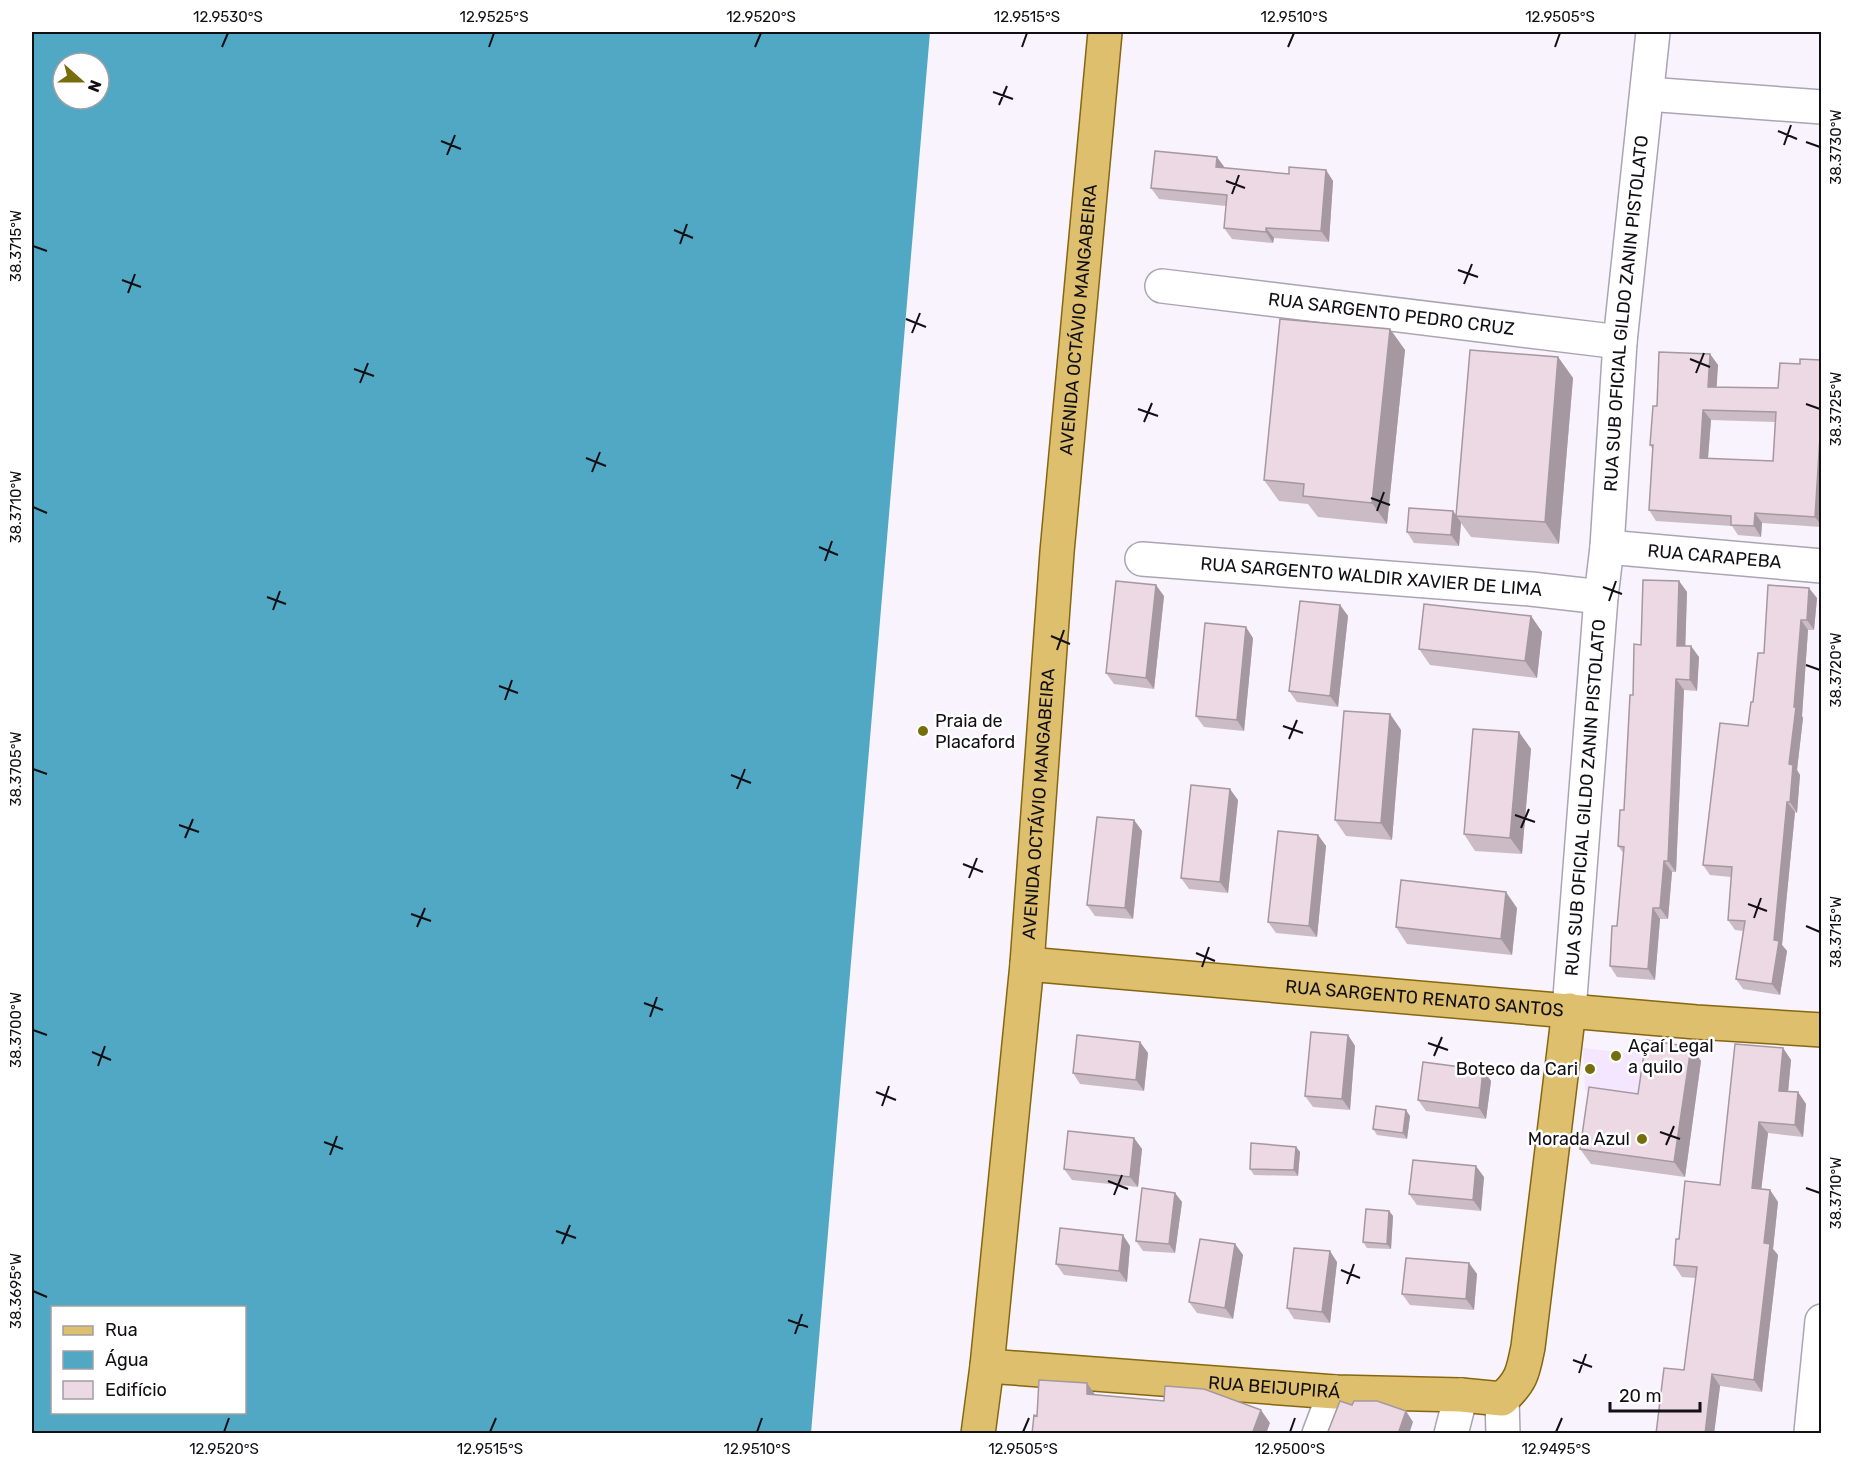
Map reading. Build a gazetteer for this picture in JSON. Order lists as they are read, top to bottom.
{
  "streets": {
    "main road": [
      "RUA SUB OFICIAL GILDO ZANIN PISTOLATO",
      "AVENIDA OCTÁVIO MANGABEIRA",
      "RUA SARGENTO RENATO SANTOS",
      "RUA BEIJUPIRÁ"
    ],
    "street": ["RUA SARGENTO PEDRO CRUZ", "RUA CARAPEBA", "RUA SARGENTO WALDIR XAVIER DE LIMA"]
  },
  "crossings": [
    ["RUA SUB OFICIAL GILDO ZANIN PISTOLATO", "RUA SARGENTO PEDRO CRUZ"],
    ["RUA SUB OFICIAL GILDO ZANIN PISTOLATO", "RUA CARAPEBA"],
    ["RUA SUB OFICIAL GILDO ZANIN PISTOLATO", "RUA SARGENTO WALDIR XAVIER DE LIMA"],
    ["RUA SUB OFICIAL GILDO ZANIN PISTOLATO", "RUA SARGENTO RENATO SANTOS"],
    ["RUA SUB OFICIAL GILDO ZANIN PISTOLATO", "RUA BEIJUPIRÁ"],
    ["AVENIDA OCTÁVIO MANGABEIRA", "RUA SARGENTO RENATO SANTOS"],
    ["AVENIDA OCTÁVIO MANGABEIRA", "RUA BEIJUPIRÁ"]
  ],
  "places": [
    "Praia de Placaford",
    "Açaí Legal a quilo",
    "Boteco da Cari",
    "Morada Azul"
  ],
  "legend": ["Rua", "Água", "Edifício"],
  "scale_bar": "20 m",
  "north": "right",
  "coordinates": [
    "12.9530°S",
    "12.9525°S",
    "12.9520°S",
    "12.9515°S",
    "12.9510°S",
    "12.9505°S",
    "38.3730°W",
    "38.3715°W",
    "38.3725°W",
    "38.3710°W",
    "38.3720°W",
    "38.3705°W",
    "38.3700°W",
    "38.3695°W",
    "12.9500°S",
    "12.9495°S"
  ]
}
